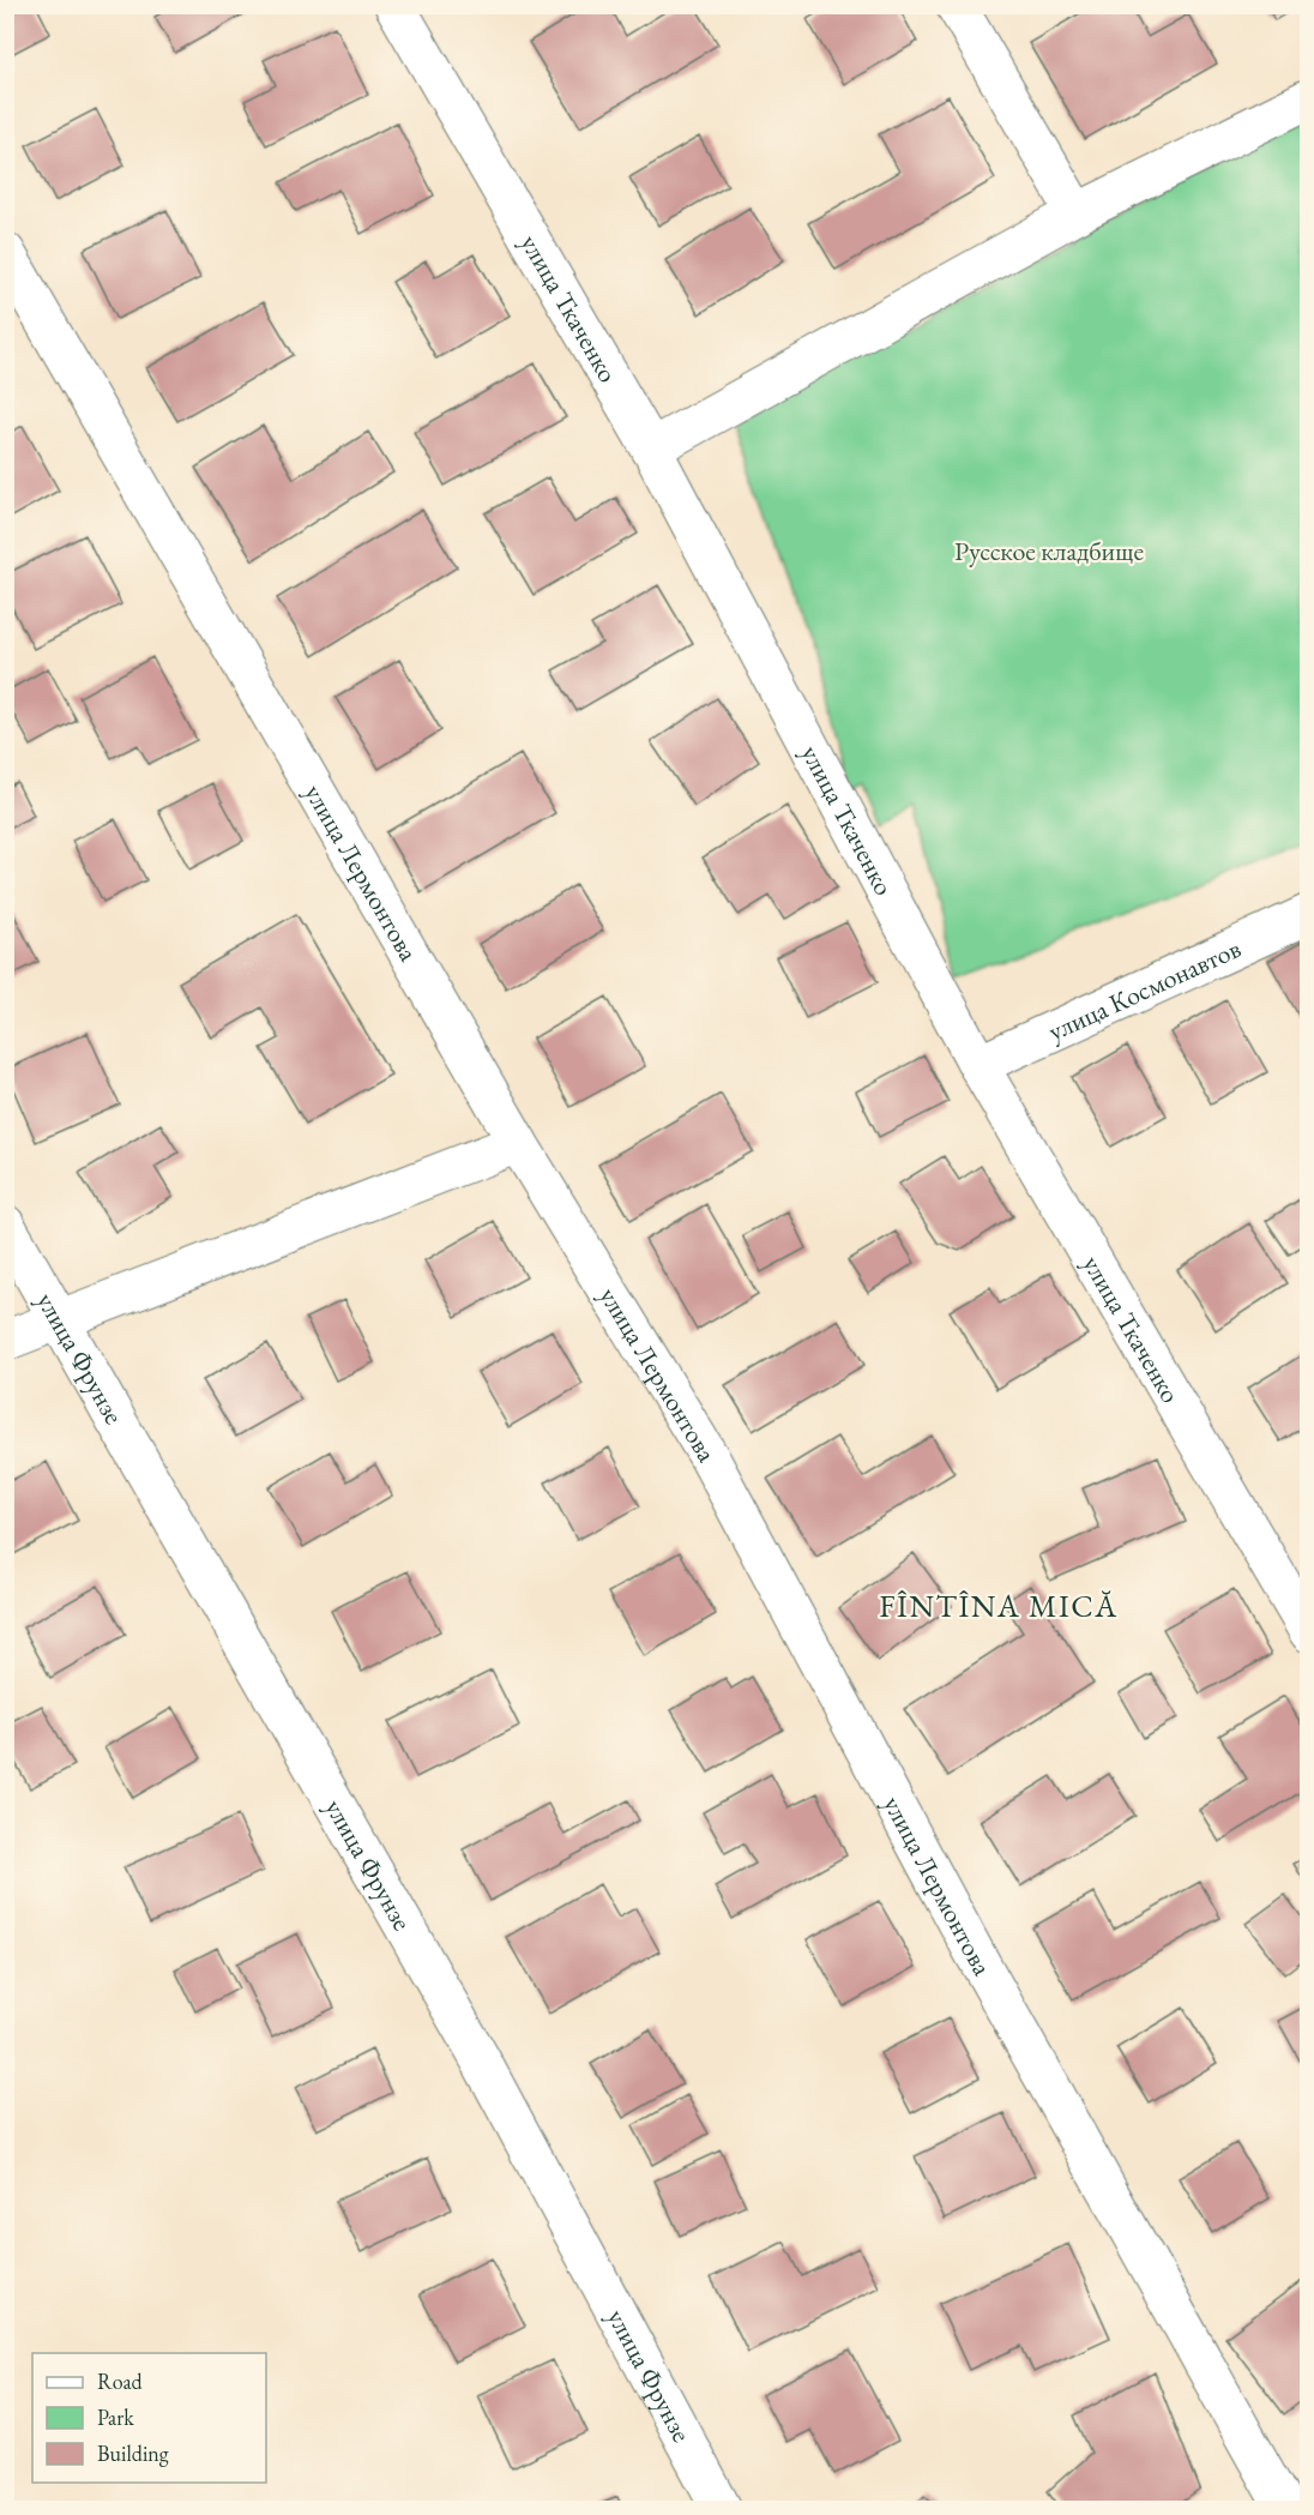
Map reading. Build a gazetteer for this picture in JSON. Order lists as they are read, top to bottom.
{
  "streets": {
    "street": [
      "улица Ткаченко",
      "улица Лермонтова",
      "улица Космонавтов",
      "улица Фрунзе"
    ]
  },
  "crossings": [
    ["улица Ткаченко", "улица Космонавтов"]
  ],
  "districts": ["FÎNTÎNA MICĂ"],
  "parks": ["Русское кладбище"],
  "legend": ["Road", "Park", "Building"]
}
